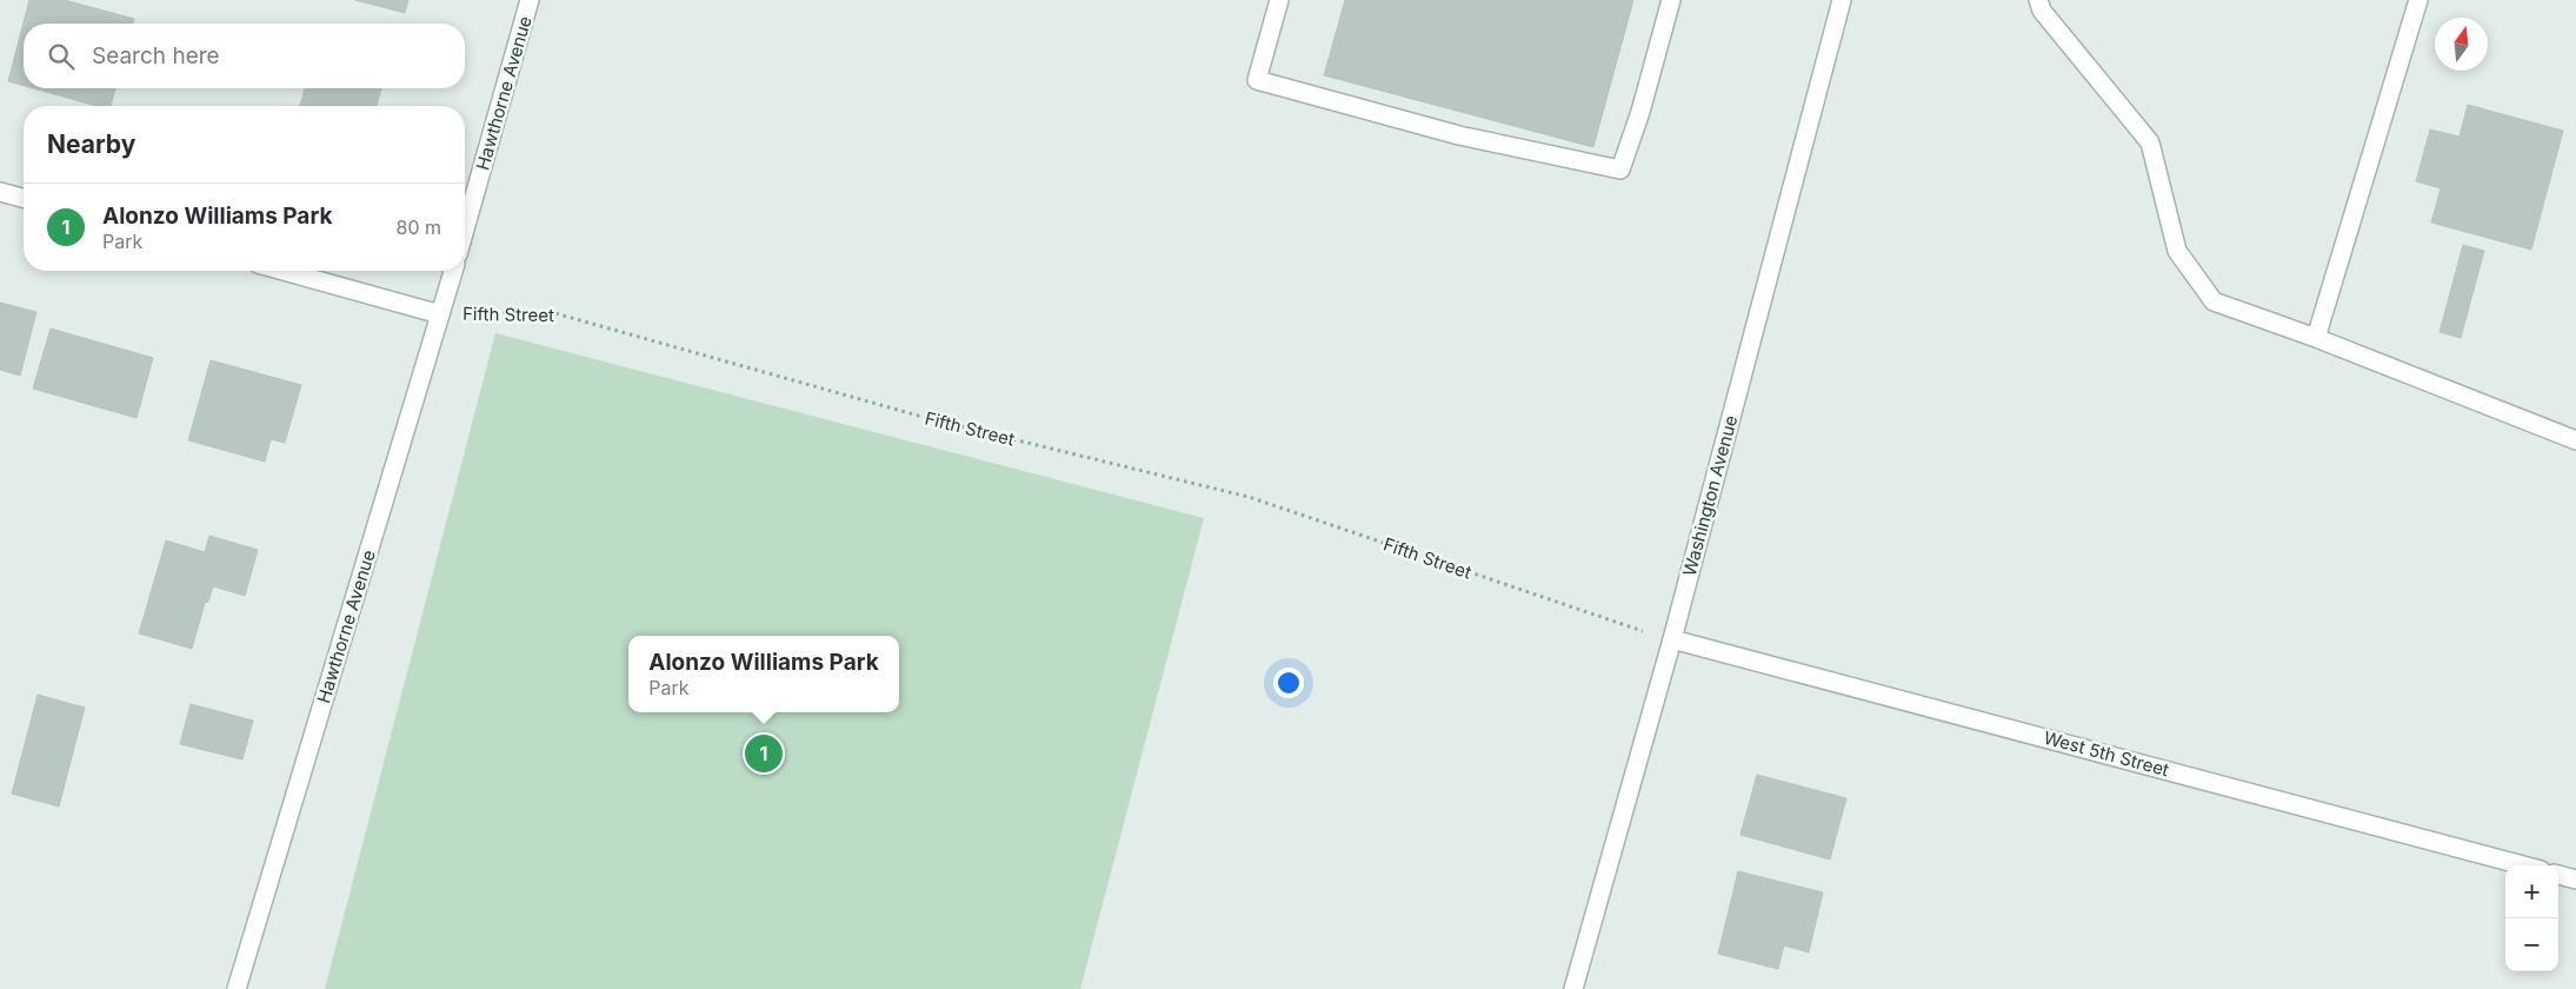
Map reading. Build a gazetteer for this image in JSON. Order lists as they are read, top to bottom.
{
  "streets": {
    "street": [
      "Hawthorne Avenue",
      "Fifth Street",
      "Washington Avenue",
      "West 5th Street"
    ]
  },
  "crossings": [
    ["Hawthorne Avenue", "Fifth Street"],
    ["Fifth Street", "Washington Avenue"],
    ["Fifth Street", "West 5th Street"],
    ["Washington Avenue", "West 5th Street"]
  ],
  "north": "top",
  "page": {
    "search": "Search here",
    "heading": "Nearby",
    "list": [
      {
        "mark": "1",
        "name": "Alonzo Williams Park",
        "note": "Park",
        "value": "80 m"
      }
    ],
    "popup": ["Alonzo Williams Park", "Park"],
    "pins": "1",
    "map_buttons": ["+", "−"]
  }
}
